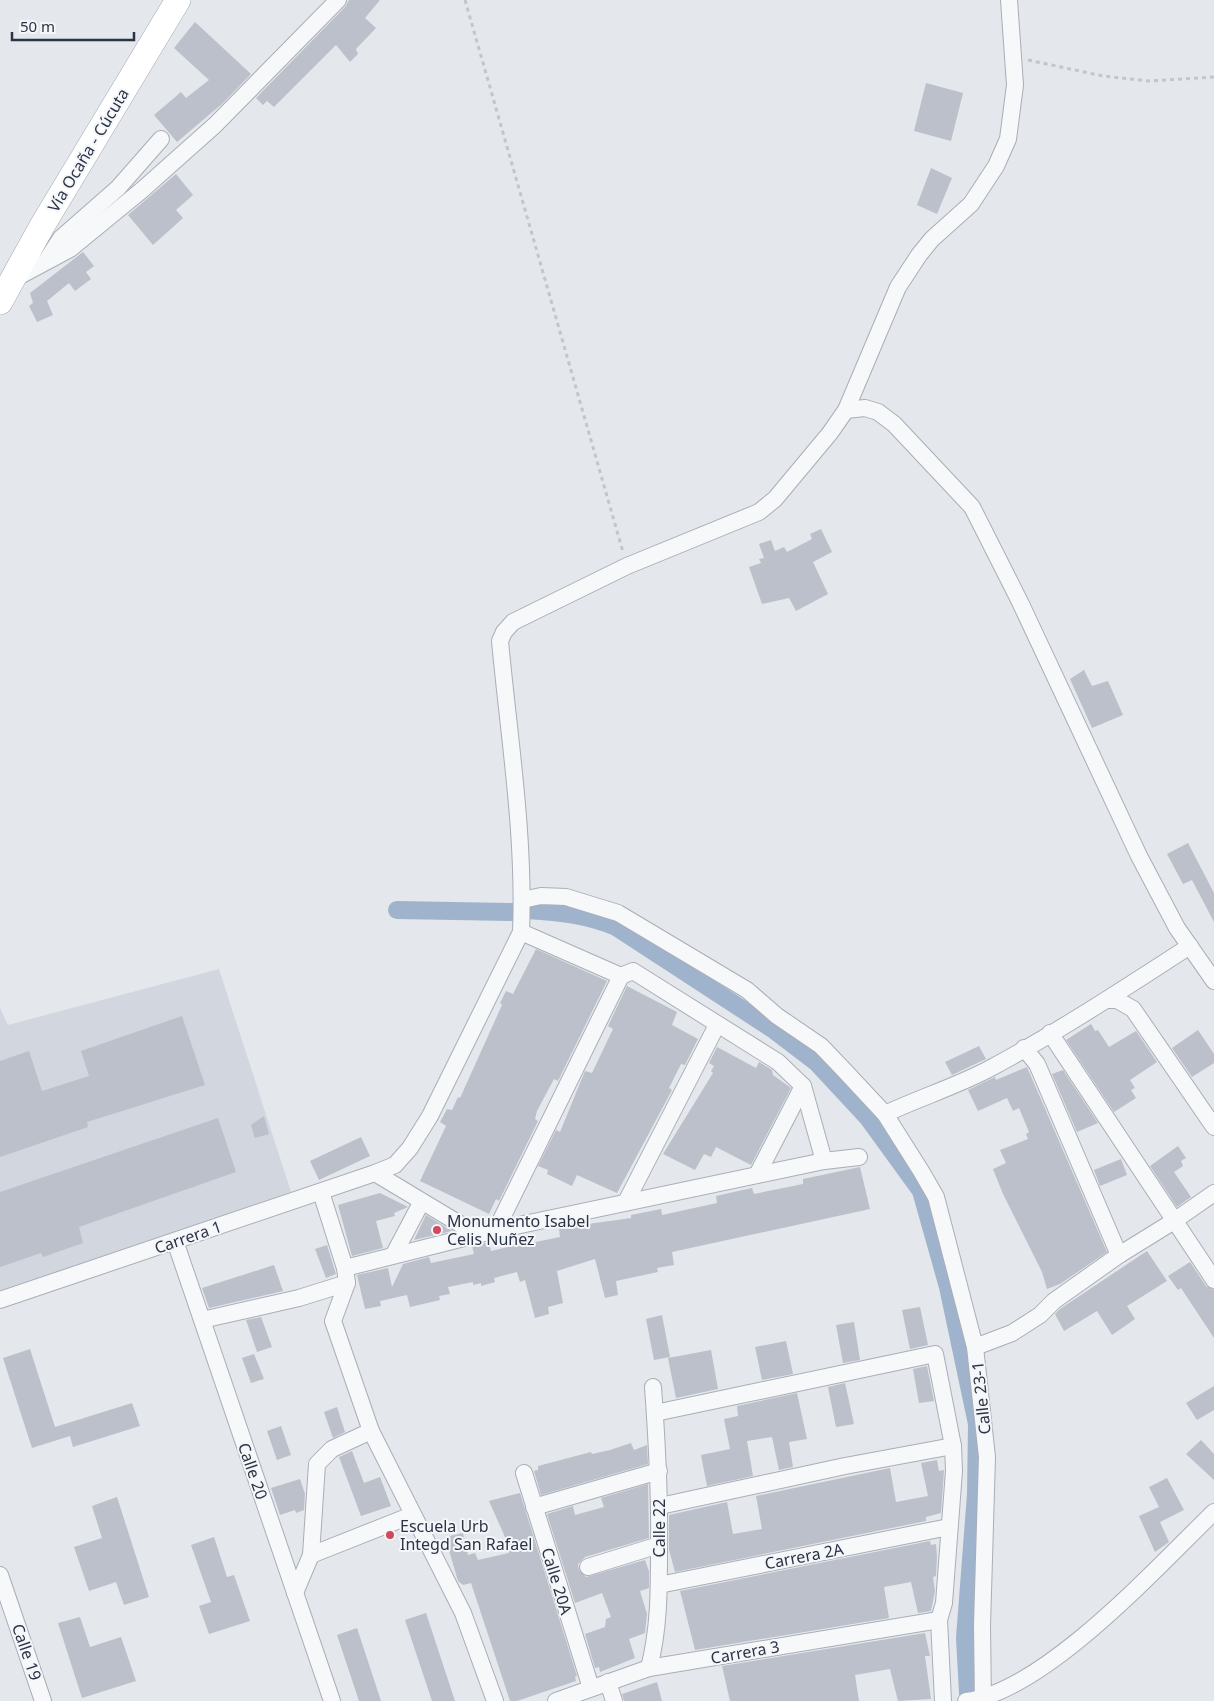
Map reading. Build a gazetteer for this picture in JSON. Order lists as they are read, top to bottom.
{
  "streets": {
    "main road": ["Vía Ocaña - Cúcuta"],
    "street": [
      "Carrera 1",
      "Calle 23-1",
      "Calle 20",
      "Calle 22",
      "Carrera 2A",
      "Calle 20A",
      "Calle 19",
      "Carrera 3"
    ]
  },
  "crossings": [
    ["Carrera 1", "Calle 20"],
    ["Calle 22", "Carrera 2A"],
    ["Calle 22", "Carrera 3"],
    ["Calle 20A", "Carrera 3"]
  ],
  "places": ["Monumento Isabel Celis Nuñez", "Escuela Urb Integd San Rafael"],
  "scale_bar": "50 m"
}
